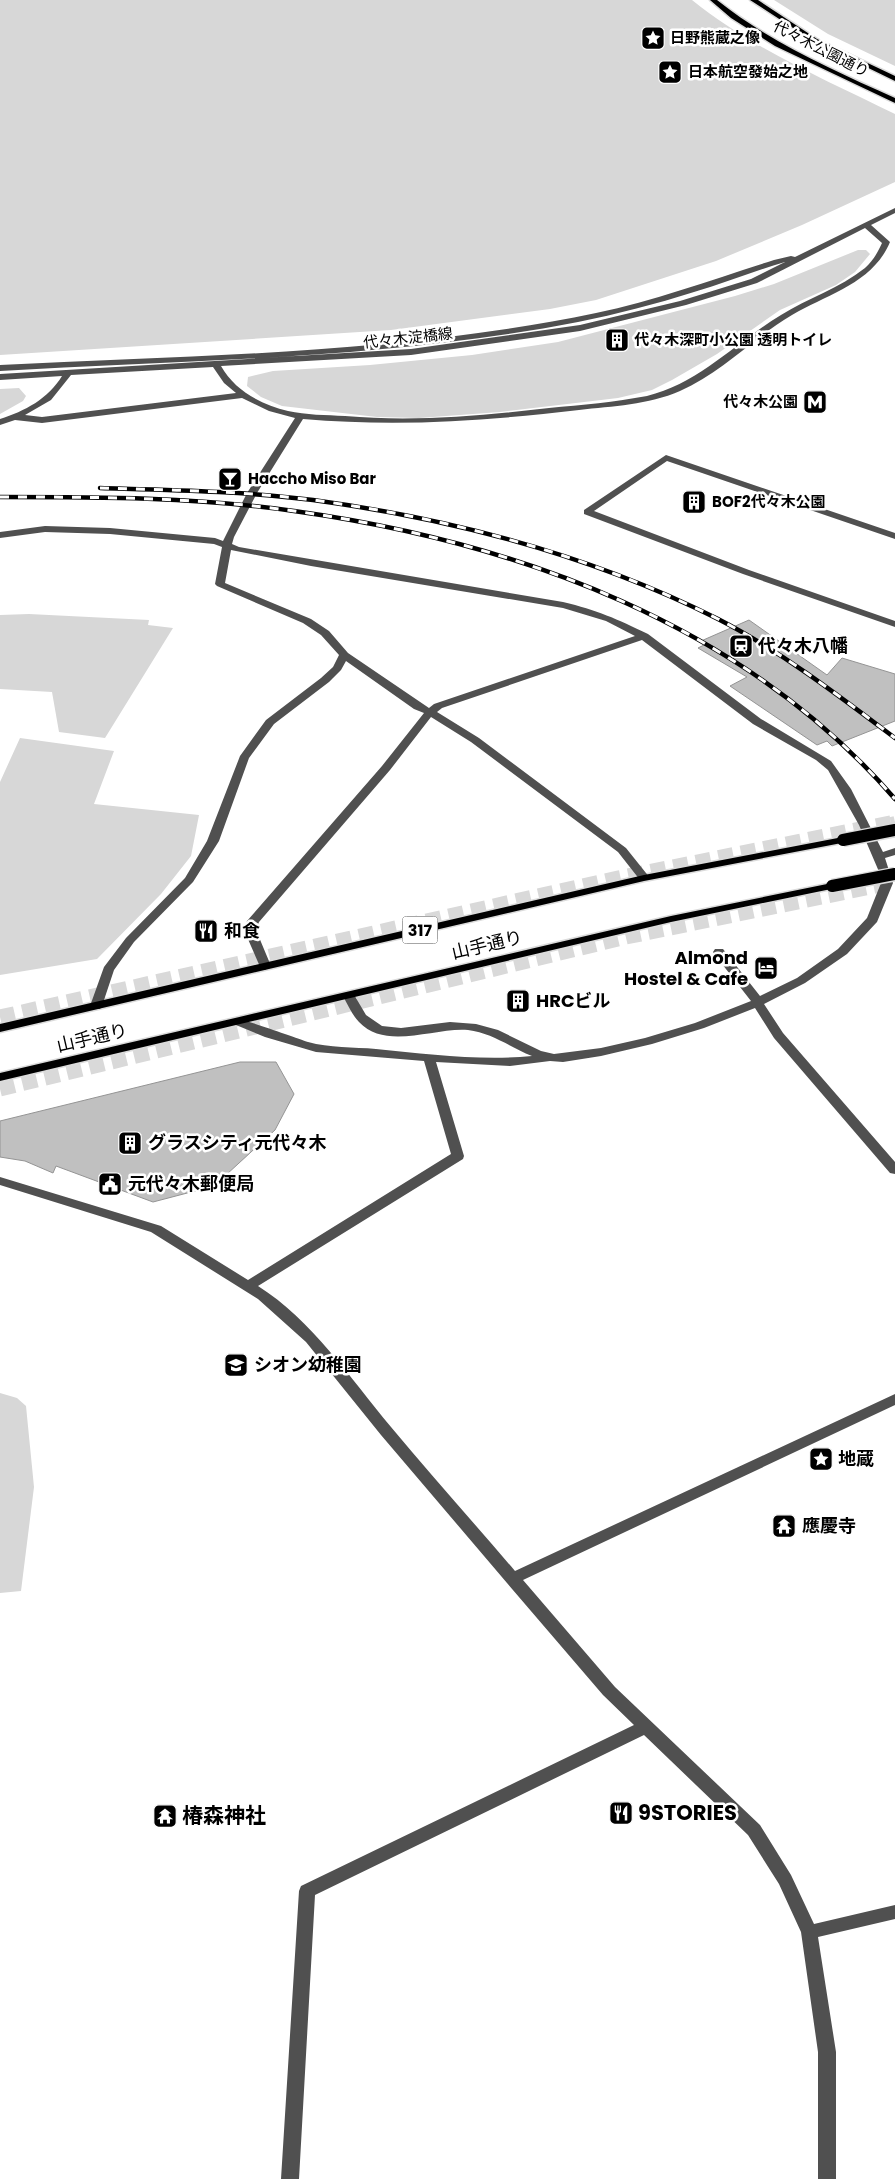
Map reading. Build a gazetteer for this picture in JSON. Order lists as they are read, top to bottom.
{
  "streets": {
    "main road": ["代々木公園通り", "317", "山手通り"],
    "street": ["代々木淀橋線"]
  },
  "places": {
    "place": ["日野熊蔵之像", "日本航空發始之地", "地蔵"],
    "building": [
      "代々木深町小公園 透明トイレ",
      "BOF2代々木公園",
      "HRCビル",
      "グラスシティ元代々木"
    ],
    "metro station": ["代々木公園"],
    "bar": ["Haccho Miso Bar"],
    "station": ["代々木八幡"],
    "restaurant": ["和食", "9STORIES"],
    "hotel": ["Almond Hostel & Cafe"],
    "public building": ["元代々木郵便局"],
    "school or university": ["シオン幼稚園"],
    "temple": ["應慶寺", "椿森神社"]
  }
}
